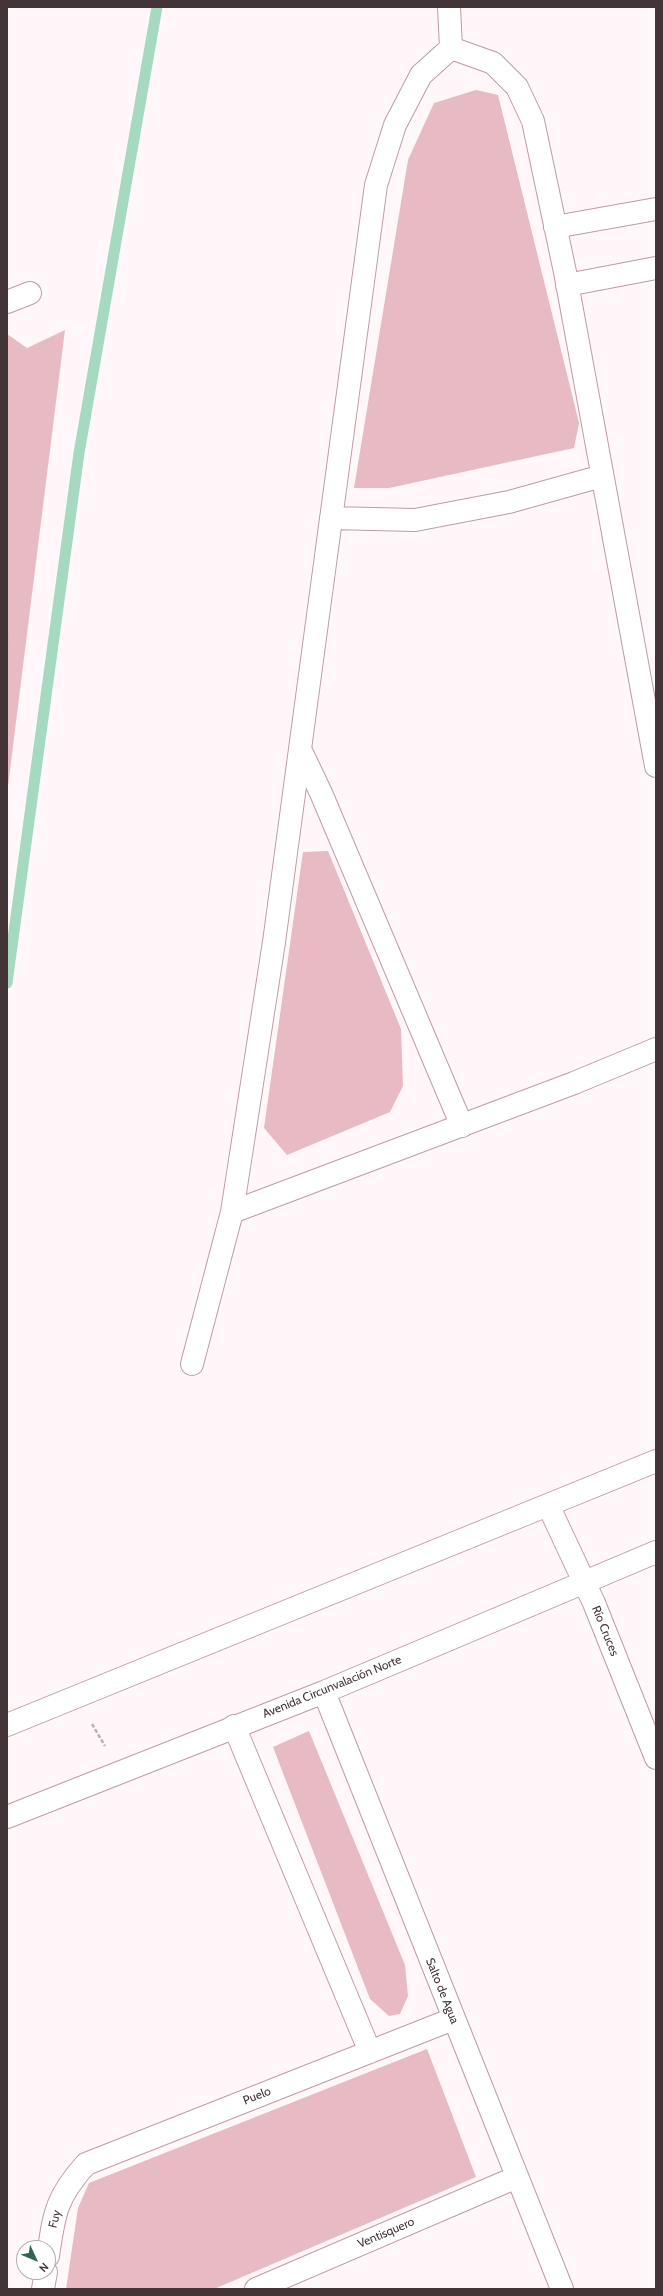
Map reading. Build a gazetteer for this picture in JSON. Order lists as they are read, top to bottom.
{
  "streets": {
    "street": [
      "Río Cruces",
      "Avenida Circunvalación Norte",
      "Salto de Agua",
      "Puelo",
      "Fuy",
      "Ventisquero"
    ]
  },
  "crossings": [
    ["Río Cruces", "Avenida Circunvalación Norte"],
    ["Avenida Circunvalación Norte", "Salto de Agua"],
    ["Salto de Agua", "Puelo"],
    ["Salto de Agua", "Ventisquero"],
    ["Puelo", "Fuy"]
  ],
  "north": "bottom right"
}
